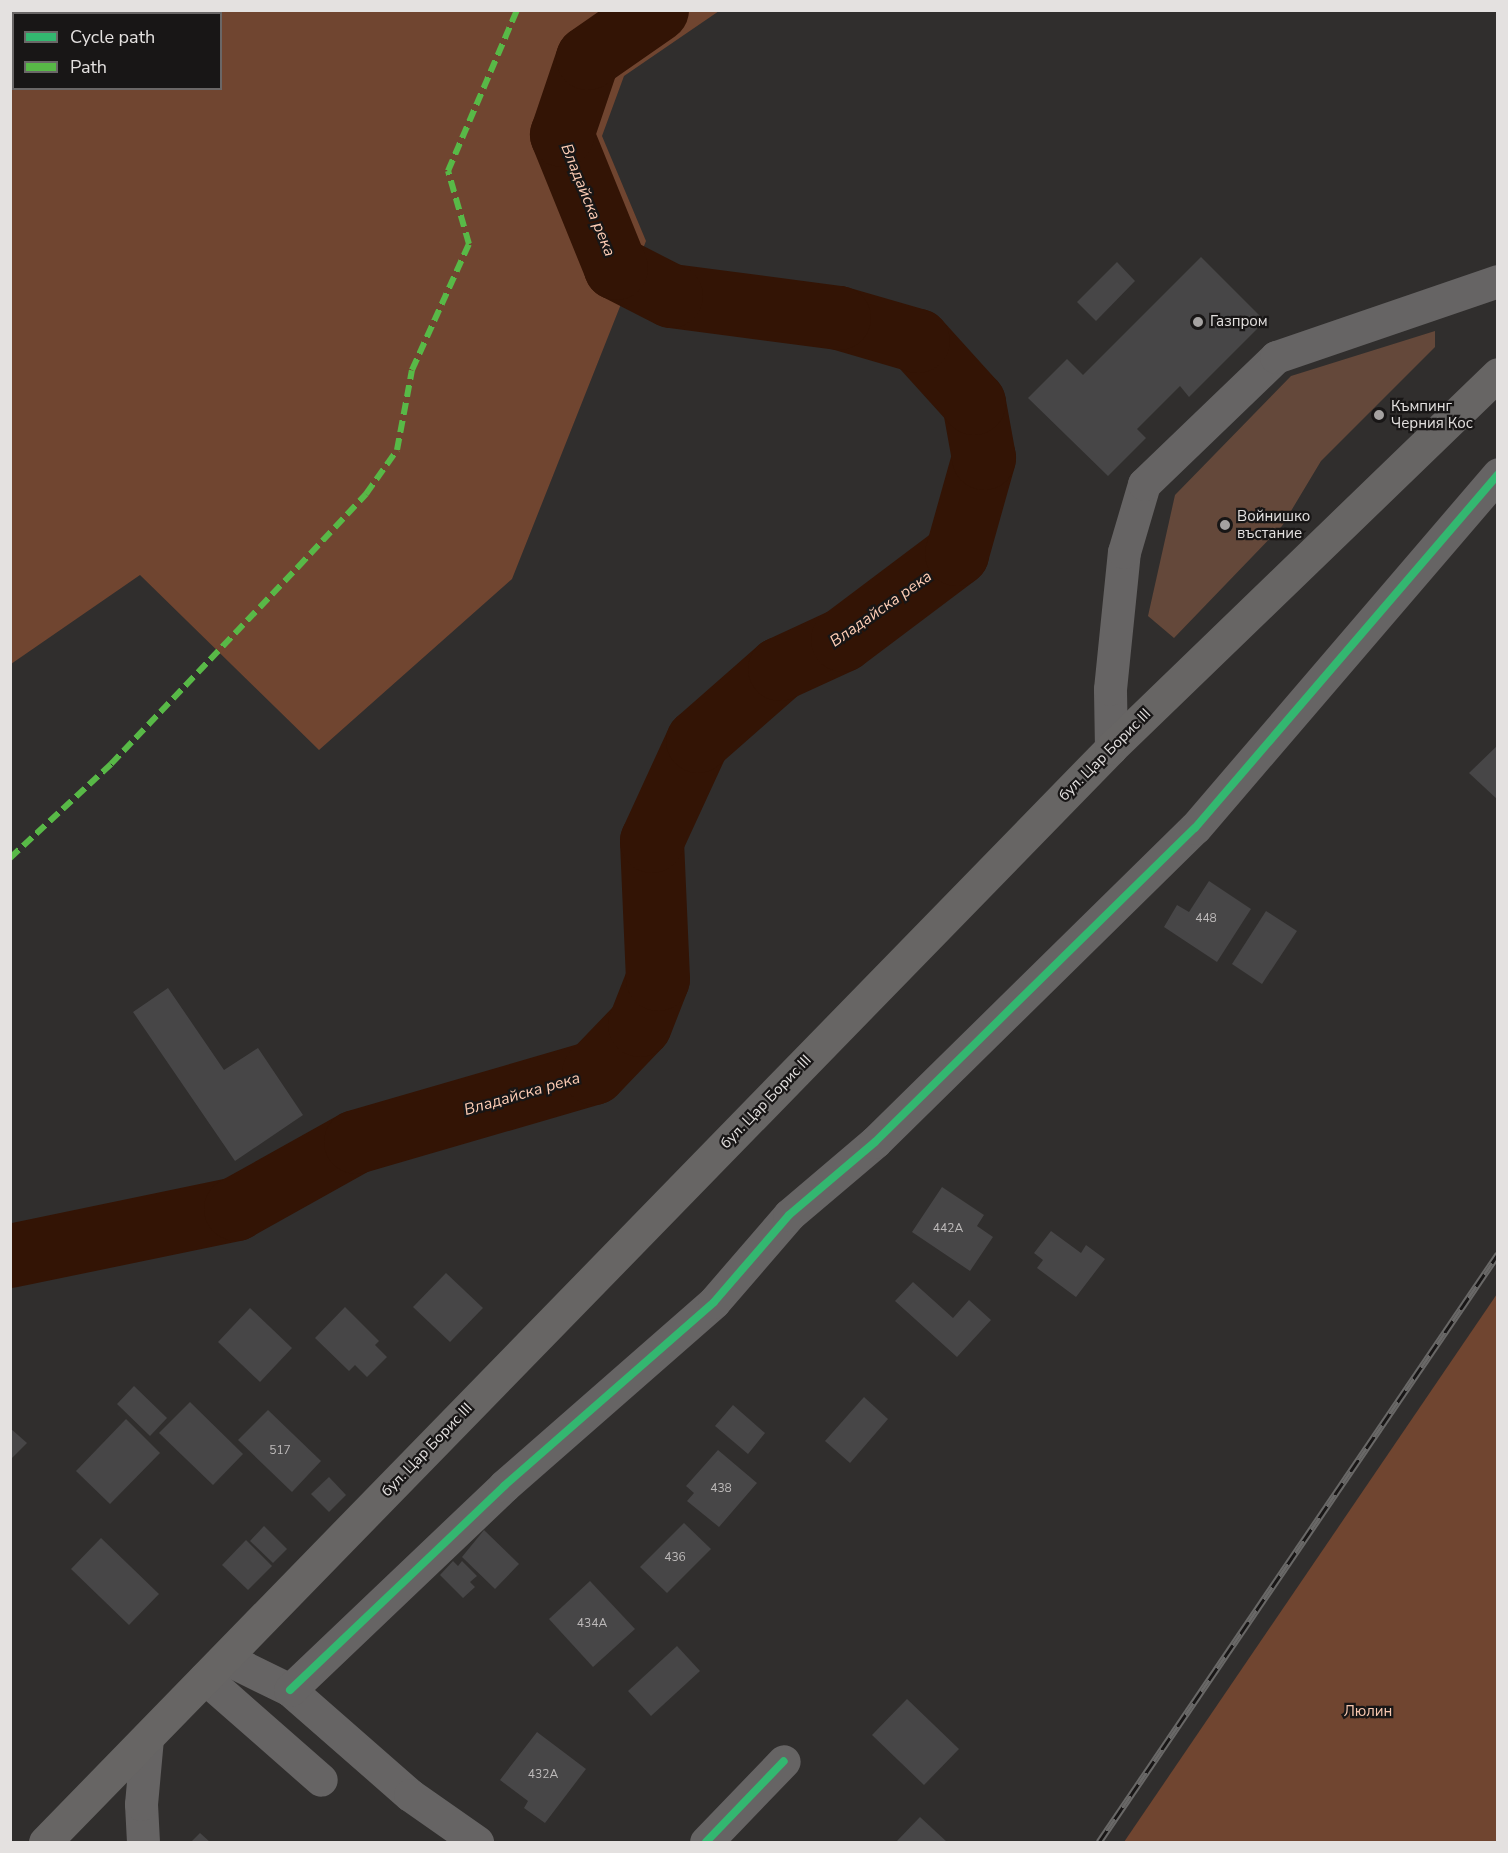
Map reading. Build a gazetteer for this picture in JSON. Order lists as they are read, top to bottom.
{
  "streets": {
    "main road": ["бул. Цар Борис III"]
  },
  "water": ["Владайска река"],
  "parks": ["Люлин"],
  "places": ["Газпром", "Къмпинг Черния Кос", "Войнишко въстание"],
  "house_numbers": [
    "448",
    "442А",
    "517",
    "438",
    "436",
    "434А",
    "432А"
  ],
  "legend": ["Cycle path", "Path"]
}
